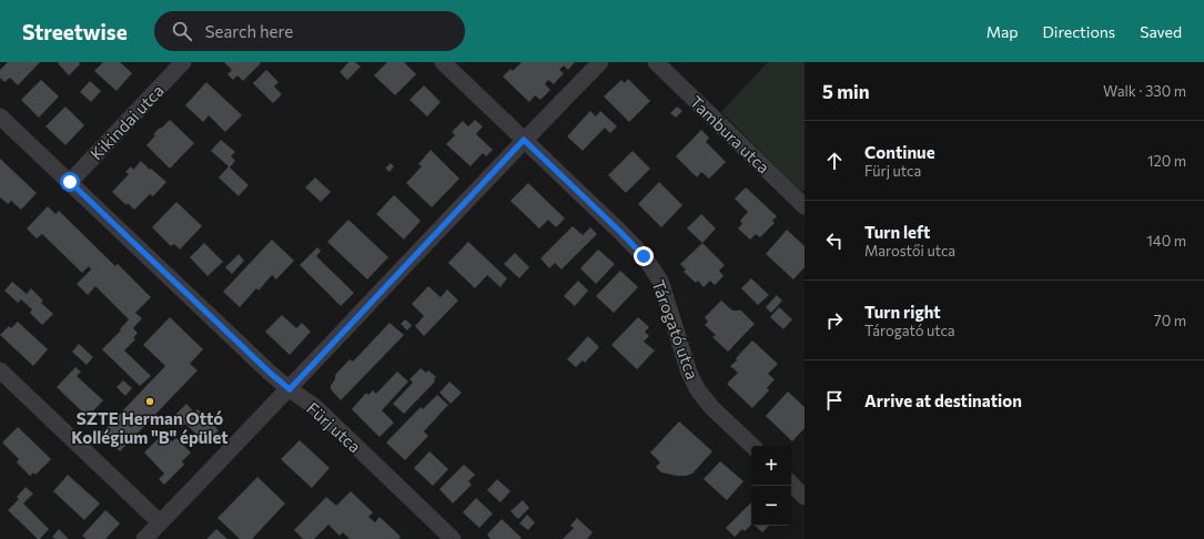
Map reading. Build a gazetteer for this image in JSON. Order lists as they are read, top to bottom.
{
  "streets": {
    "street": [
      "Kikindai utca",
      "Tambura utca",
      "Tárogató utca",
      "Fürj utca"
    ]
  },
  "crossings": [
    ["Kikindai utca", "Fürj utca"]
  ],
  "places": ["SZTE Herman Ottó Kollégium \"B\" épület"],
  "page": {
    "header": "Streetwise",
    "search": "Search here",
    "nav": ["Map", "Directions", "Saved"],
    "heading": ["5 min", "Walk · 330 m"],
    "list": [
      ["Continue", "Fürj utca", "120 m"],
      ["Turn left", "Marostői utca", "140 m"],
      ["Turn right", "Tárogató utca", "70 m"],
      "Arrive at destination"
    ],
    "map_buttons": ["+", "−"]
  }
}
